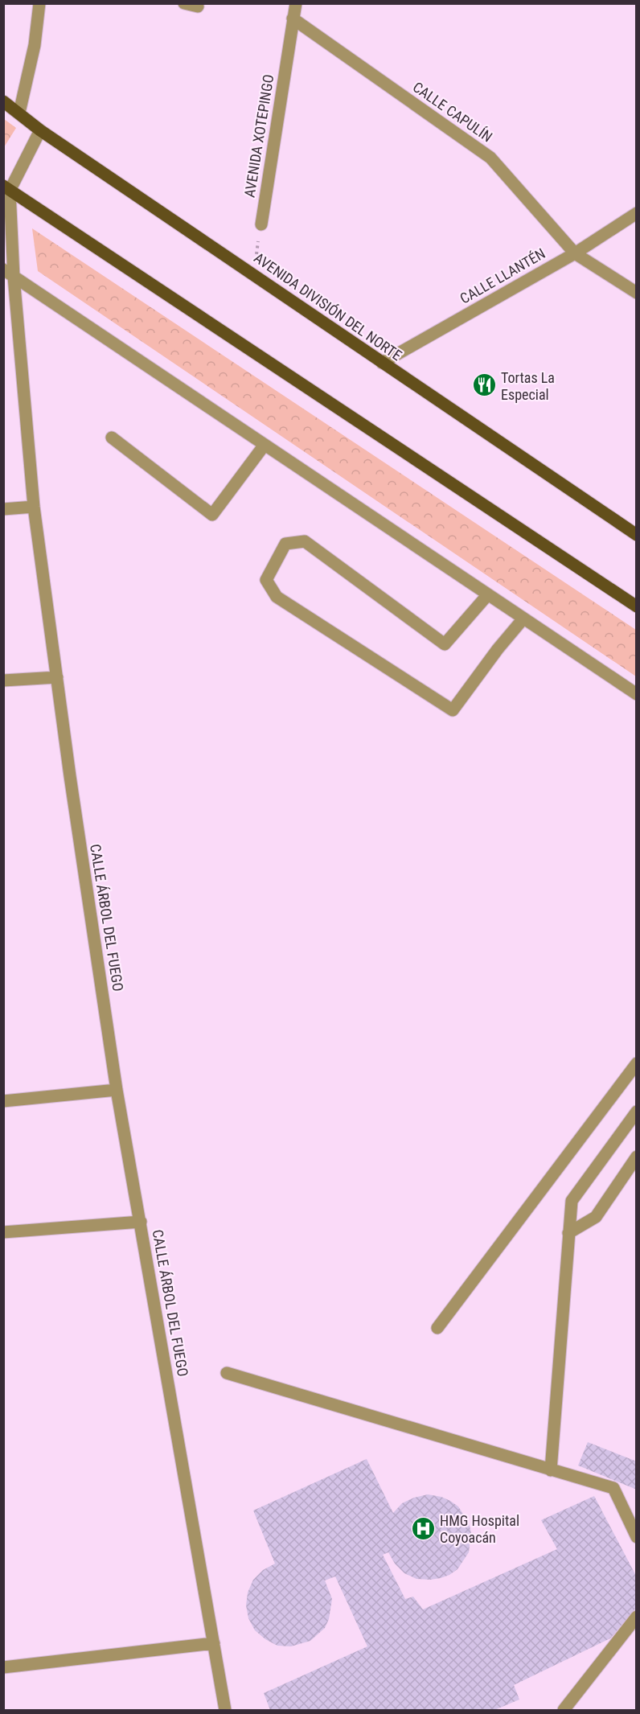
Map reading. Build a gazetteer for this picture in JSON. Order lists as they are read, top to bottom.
{
  "streets": {
    "main road": ["AVENIDA DIVISIÓN DEL NORTE"],
    "street": [
      "CALLE CAPULÍN",
      "AVENIDA XOTEPINGO",
      "CALLE LLANTÉN",
      "CALLE ÁRBOL DEL FUEGO"
    ]
  },
  "crossings": [
    ["CALLE CAPULÍN", "AVENIDA XOTEPINGO"],
    ["CALLE CAPULÍN", "CALLE LLANTÉN"],
    ["CALLE LLANTÉN", "AVENIDA DIVISIÓN DEL NORTE"],
    ["AVENIDA DIVISIÓN DEL NORTE", "CALLE ÁRBOL DEL FUEGO"]
  ],
  "places": {
    "restaurant": ["Tortas La Especial"],
    "hospital": ["HMG Hospital Coyoacán"]
  }
}
